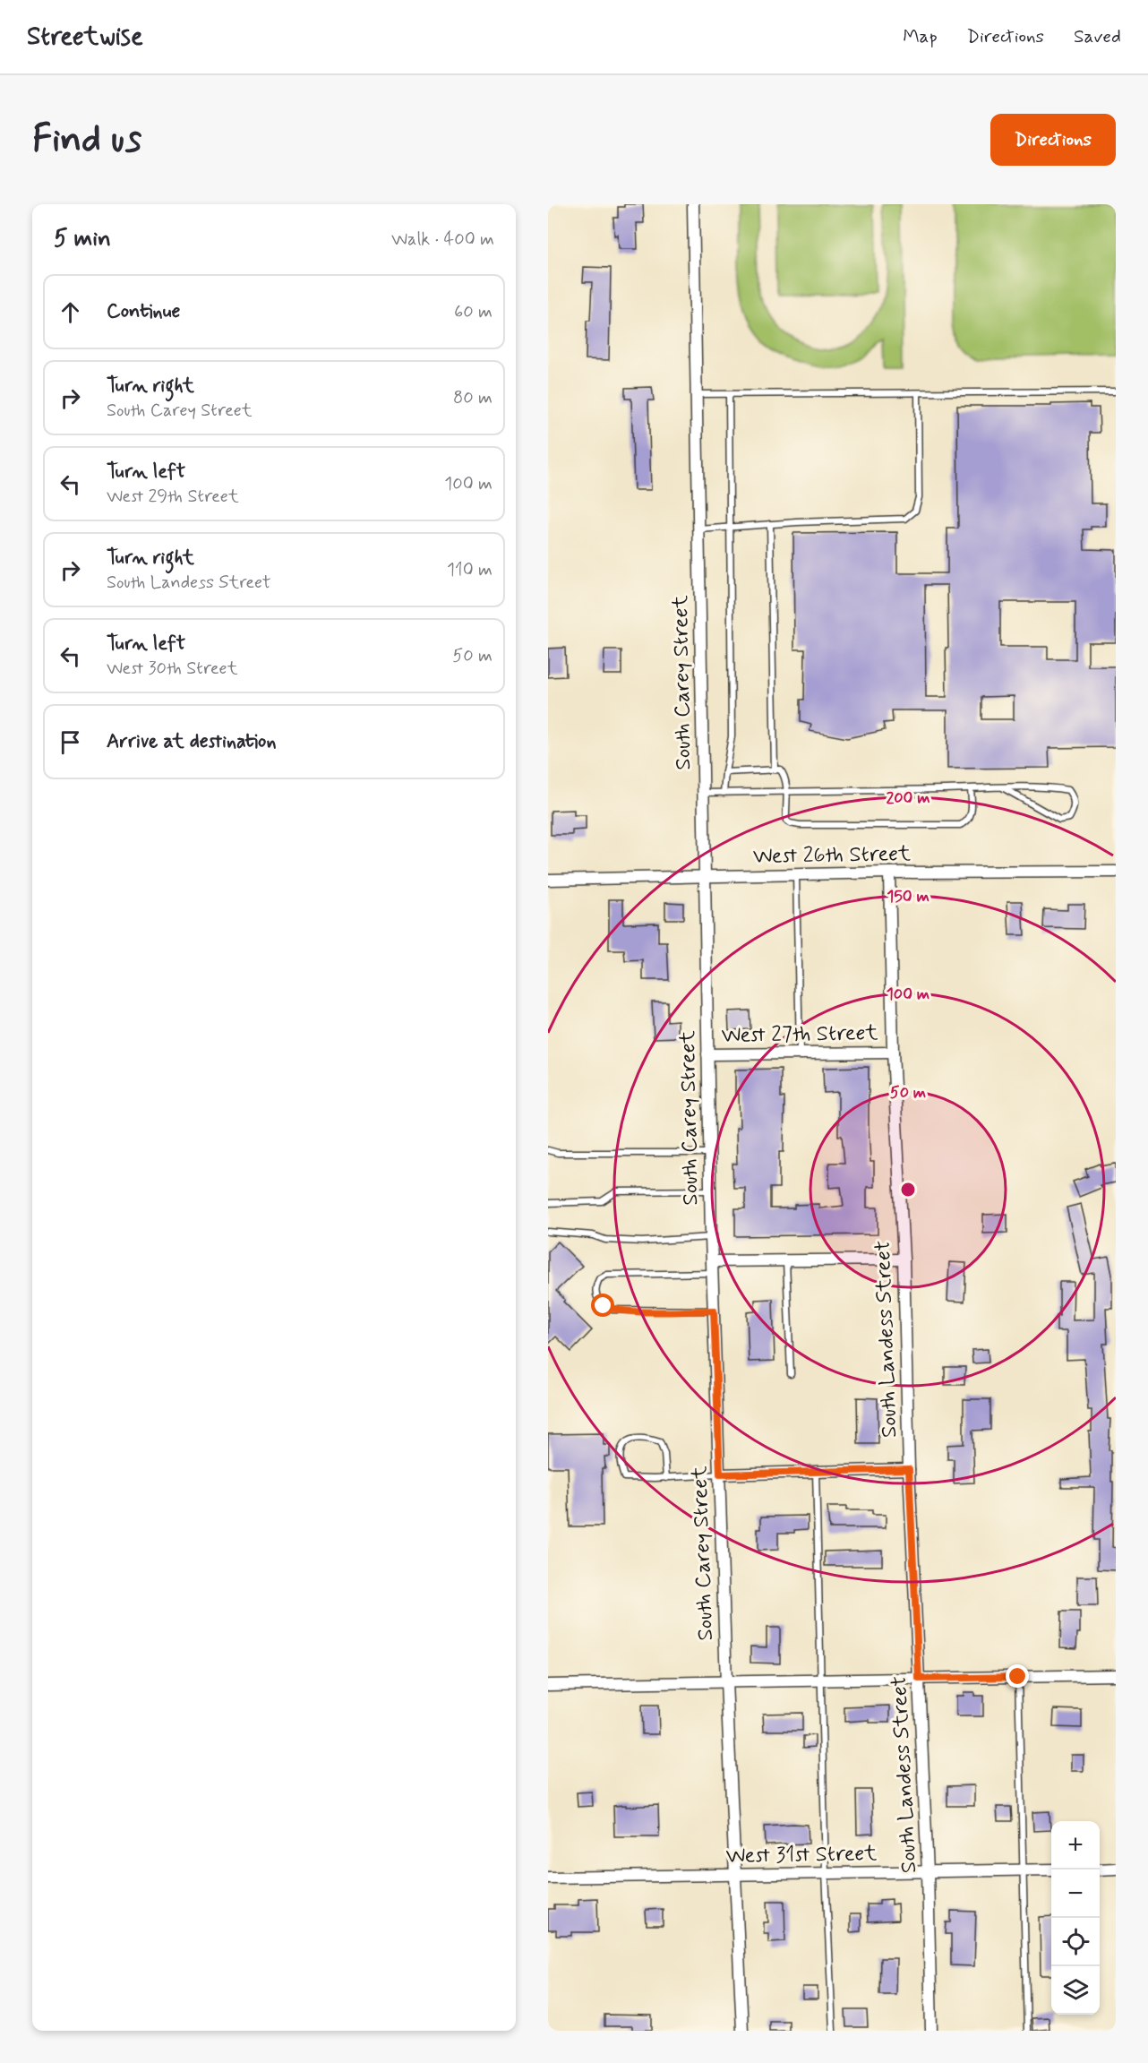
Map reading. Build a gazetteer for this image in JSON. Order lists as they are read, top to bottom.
{
  "streets": {
    "street": [
      "South Carey Street",
      "West 26th Street",
      "West 27th Street",
      "South Landess Street",
      "West 31st Street"
    ]
  },
  "crossings": [
    ["South Carey Street", "West 26th Street"],
    ["South Carey Street", "West 27th Street"],
    ["South Carey Street", "West 31st Street"],
    ["West 26th Street", "South Landess Street"],
    ["West 27th Street", "South Landess Street"],
    ["South Landess Street", "West 31st Street"]
  ],
  "page": {
    "header": "Streetwise",
    "nav": ["Map", "Directions", "Saved"],
    "buttons": "Directions",
    "title": "Find us",
    "heading": ["5 min", "Walk · 400 m"],
    "list": [
      ["Continue", "60 m"],
      ["Turn right", "South Carey Street", "80 m"],
      ["Turn left", "West 29th Street", "100 m"],
      ["Turn right", "South Landess Street", "110 m"],
      ["Turn left", "West 30th Street", "50 m"],
      "Arrive at destination"
    ],
    "map_buttons": ["+", "−"]
  },
  "rings": [
    "200 m",
    "150 m",
    "100 m",
    "50 m"
  ]
}
